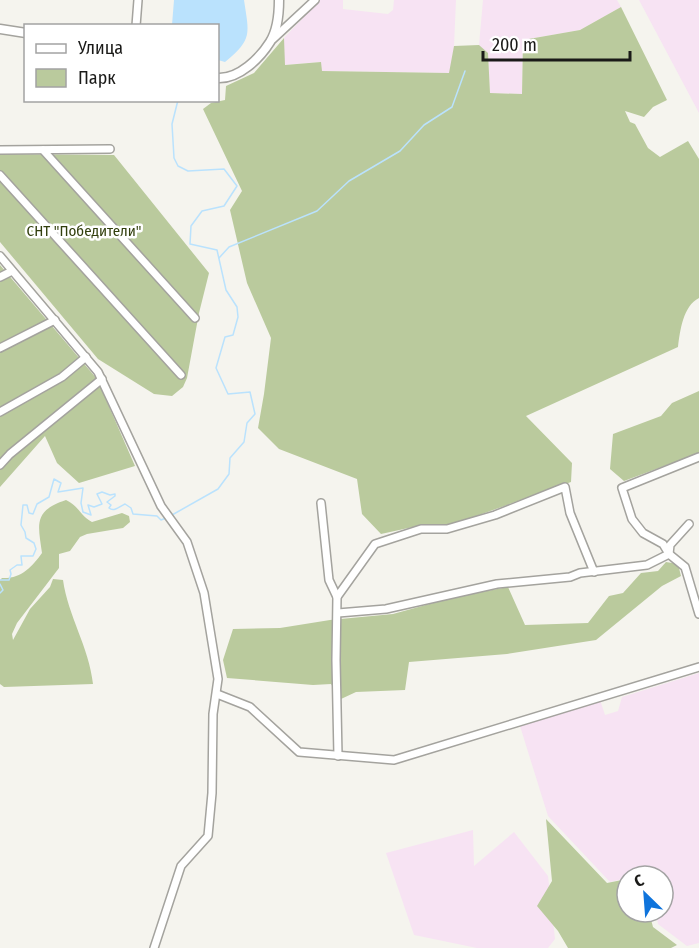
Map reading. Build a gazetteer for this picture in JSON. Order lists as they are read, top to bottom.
{
  "parks": ["СНТ \"Победители\""],
  "legend": ["Улица", "Парк"],
  "scale_bar": "200 m",
  "north": "top left"
}
